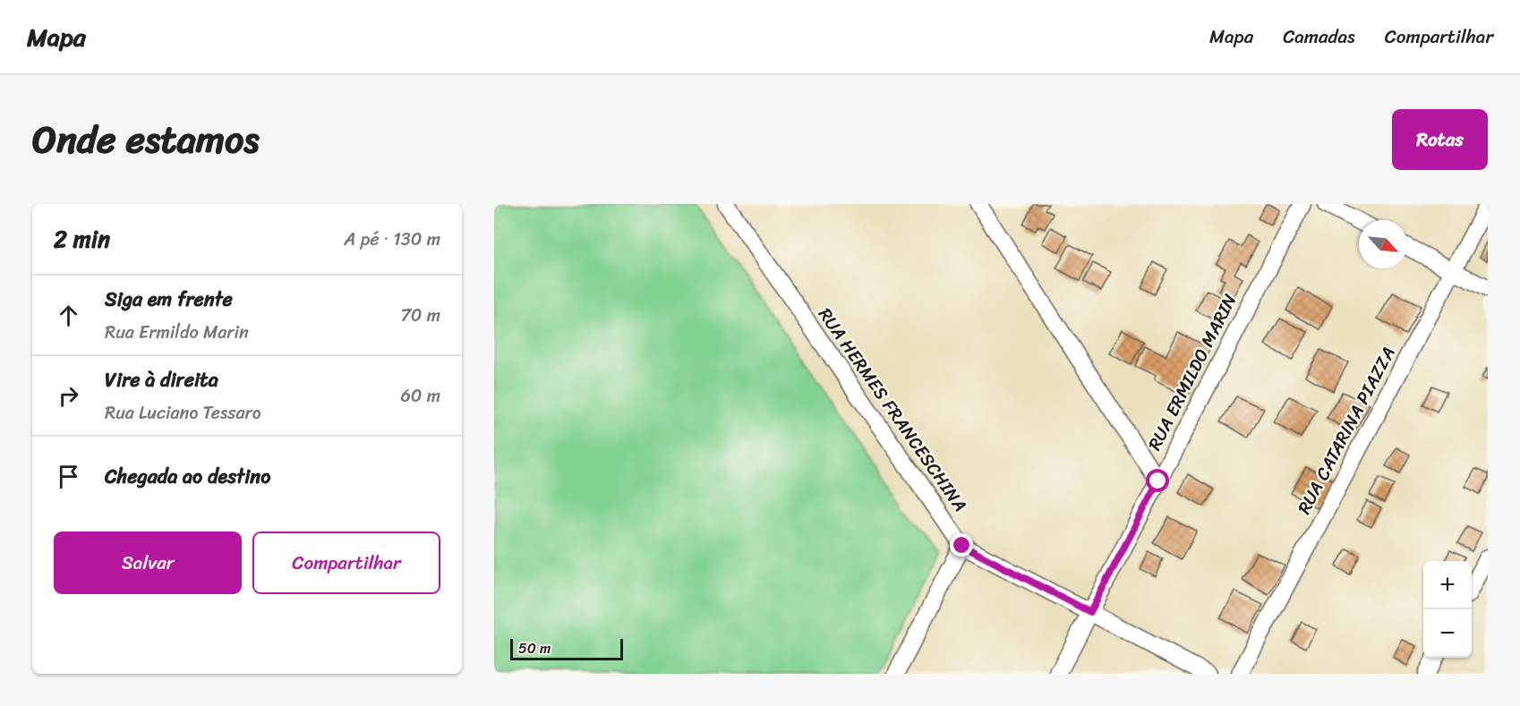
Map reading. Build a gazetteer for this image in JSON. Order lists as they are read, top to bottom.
{
  "streets": {
    "street": ["RUA ERMILDO MARIN", "RUA HERMES FRANCESCHINA", "RUA CATARINA PIAZZA"]
  },
  "scale_bar": "50 m",
  "north": "bottom right",
  "page": {
    "header": "Mapa",
    "nav": ["Mapa", "Camadas", "Compartilhar"],
    "title": "Onde estamos",
    "buttons": [
      "Rotas",
      ["Salvar", "Compartilhar"]
    ],
    "heading": ["2 min", "A pé · 130 m"],
    "list": [
      ["Siga em frente", "Rua Ermildo Marin", "70 m"],
      ["Vire à direita", "Rua Luciano Tessaro", "60 m"],
      "Chegada ao destino"
    ],
    "map_buttons": ["+", "−"],
    "scale": "50 m"
  }
}
